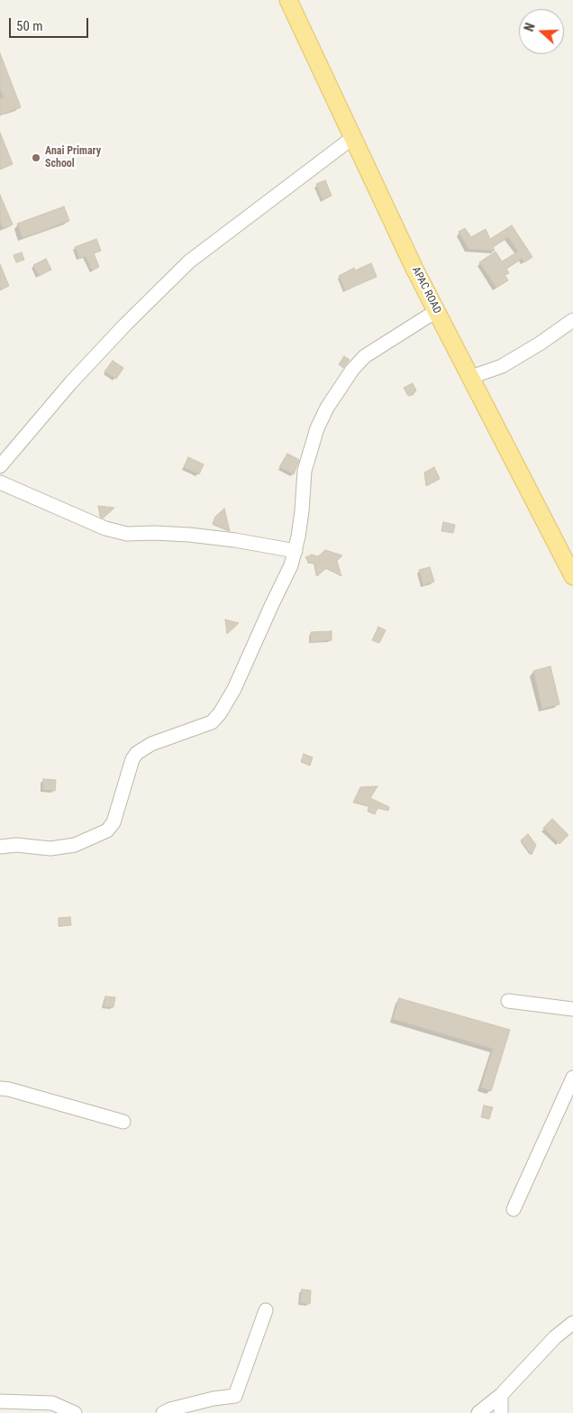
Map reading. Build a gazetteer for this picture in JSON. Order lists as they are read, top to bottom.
{
  "streets": {
    "main road": ["APAC ROAD"]
  },
  "places": ["Anai Primary School"],
  "scale_bar": "50 m",
  "north": "left"
}
